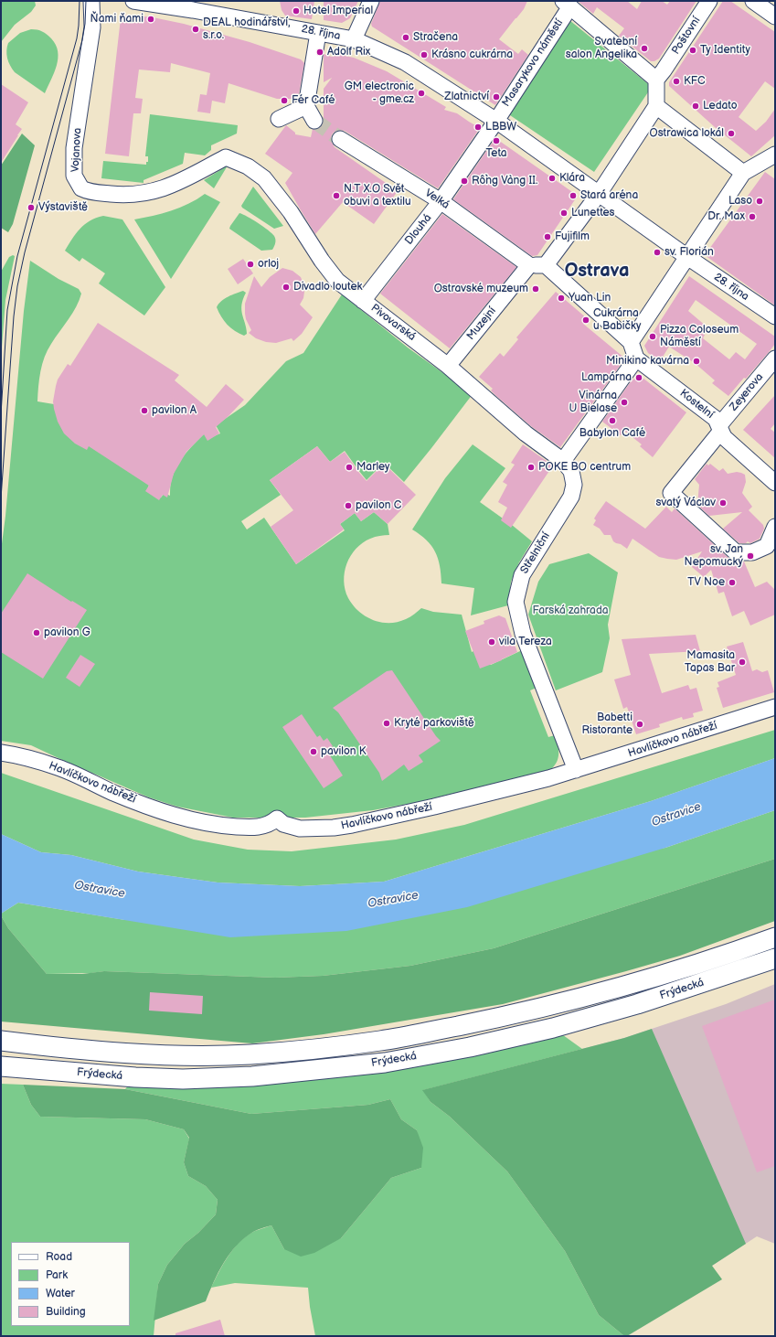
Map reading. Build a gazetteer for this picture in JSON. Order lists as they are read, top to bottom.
{
  "streets": {
    "main road": ["Frýdecká"],
    "street": [
      "28. října",
      "Poštovní",
      "Masarykovo náměstí",
      "Vojanova",
      "Velká",
      "Dlouhá",
      "Pivovarská",
      "Muzejní",
      "Zeyerova",
      "Kostelní",
      "Střelniční",
      "Havlíčkovo nábřeží"
    ]
  },
  "crossings": [
    ["28. října", "Masarykovo náměstí"],
    ["28. října", "Dlouhá"],
    ["Poštovní", "Masarykovo náměstí"],
    ["Masarykovo náměstí", "Dlouhá"],
    ["Vojanova", "Pivovarská"],
    ["Velká", "Dlouhá"],
    ["Velká", "Muzejní"],
    ["Dlouhá", "Pivovarská"],
    ["Pivovarská", "Muzejní"],
    ["Pivovarská", "Střelniční"],
    ["Zeyerova", "Kostelní"],
    ["Střelniční", "Havlíčkovo nábřeží"]
  ],
  "districts": ["Ostrava"],
  "water": ["Ostravice"],
  "parks": ["Farská zahrada"],
  "places": [
    "Hotel Imperial",
    "Ňami ňami",
    "DEAL hodinářství, s.r.o.",
    "Stračena",
    "Svatební salon Angelika",
    "Ty Identity",
    "Adolf Rix",
    "Krásno cukrárna",
    "KFC",
    "GM electronic - gme.cz",
    "Zlatnictví",
    "Fér Café",
    "Ledato",
    "LBBW",
    "Ostrawica lokál",
    "Teta",
    "Klára",
    "Rồng Vàng II.",
    "N.T X.O Svět obuvi a textilu",
    "Stará aréna",
    "Laso",
    "Výstaviště",
    "Lunettes",
    "Dr. Max",
    "Fujifilm",
    "sv. Florián",
    "orloj",
    "Divadlo loutek",
    "Ostravské muzeum",
    "Yuan Lin",
    "Cukrárna u Babičky",
    "Pizza Coloseum Náměstí",
    "Minikino kavárna",
    "Lampárna",
    "Vinárna U Bielase",
    "pavilon A",
    "Babylon Café",
    "Marley",
    "POKE BO centrum",
    "svatý Václav",
    "pavilon C",
    "sv. Jan Nepomucký",
    "TV Noe",
    "pavilon G",
    "vila Tereza",
    "Mamasita Tapas Bar",
    "Kryté parkoviště",
    "Babetti Ristorante",
    "pavilon K"
  ],
  "legend": [
    "Road",
    "Park",
    "Water",
    "Building"
  ]
}
